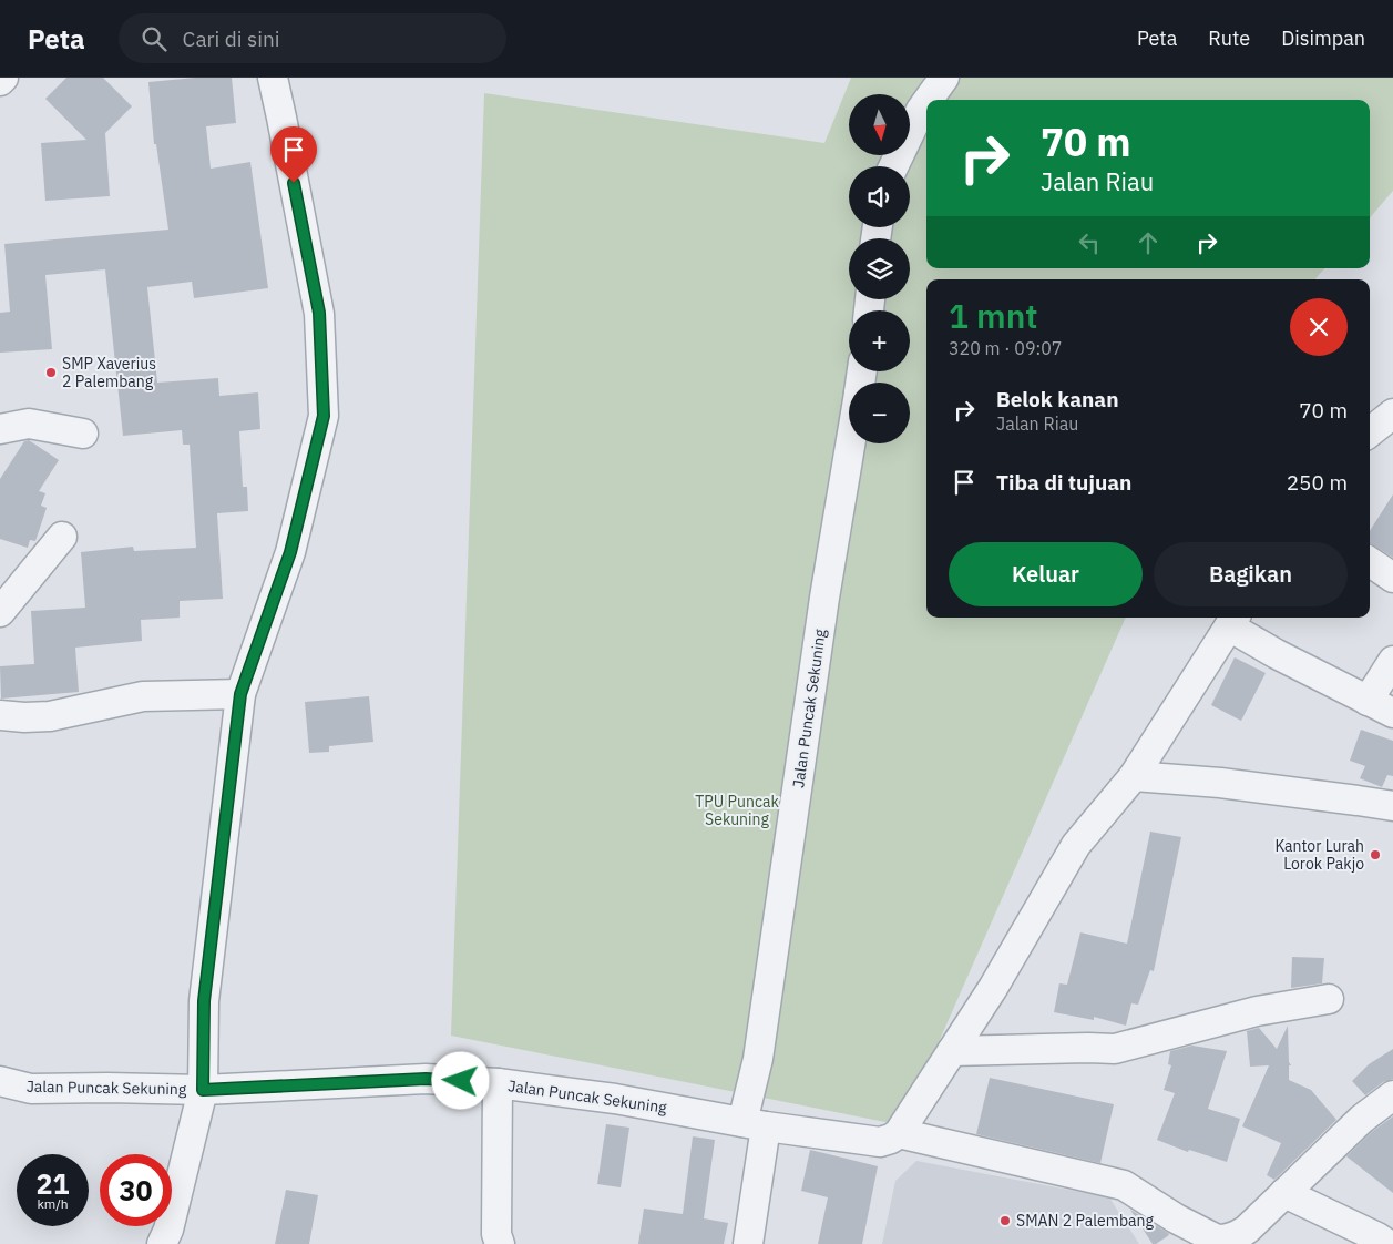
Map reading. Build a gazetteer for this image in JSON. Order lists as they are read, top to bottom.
{
  "streets": {
    "street": ["Jalan Puncak Sekuning"]
  },
  "parks": ["TPU Puncak Sekuning"],
  "places": ["SMP Xaverius 2 Palembang", "Kantor Lurah Lorok Pakjo", "SMAN 2 Palembang"],
  "north": "bottom",
  "page": {
    "header": "Peta",
    "search": "Cari di sini",
    "nav": ["Peta", "Rute", "Disimpan"],
    "map_buttons": ["+", "−"],
    "turn": ["70 m", "Jalan Riau"],
    "heading": ["1 mnt", "320 m · 09:07"],
    "list": [
      {
        "name": "Belok kanan",
        "note": "Jalan Riau",
        "value": "70 m"
      },
      {
        "name": "Tiba di tujuan",
        "value": "250 m"
      }
    ],
    "buttons": ["Keluar", "Bagikan"],
    "speed": "21 km/h",
    "limit": "30"
  }
}
